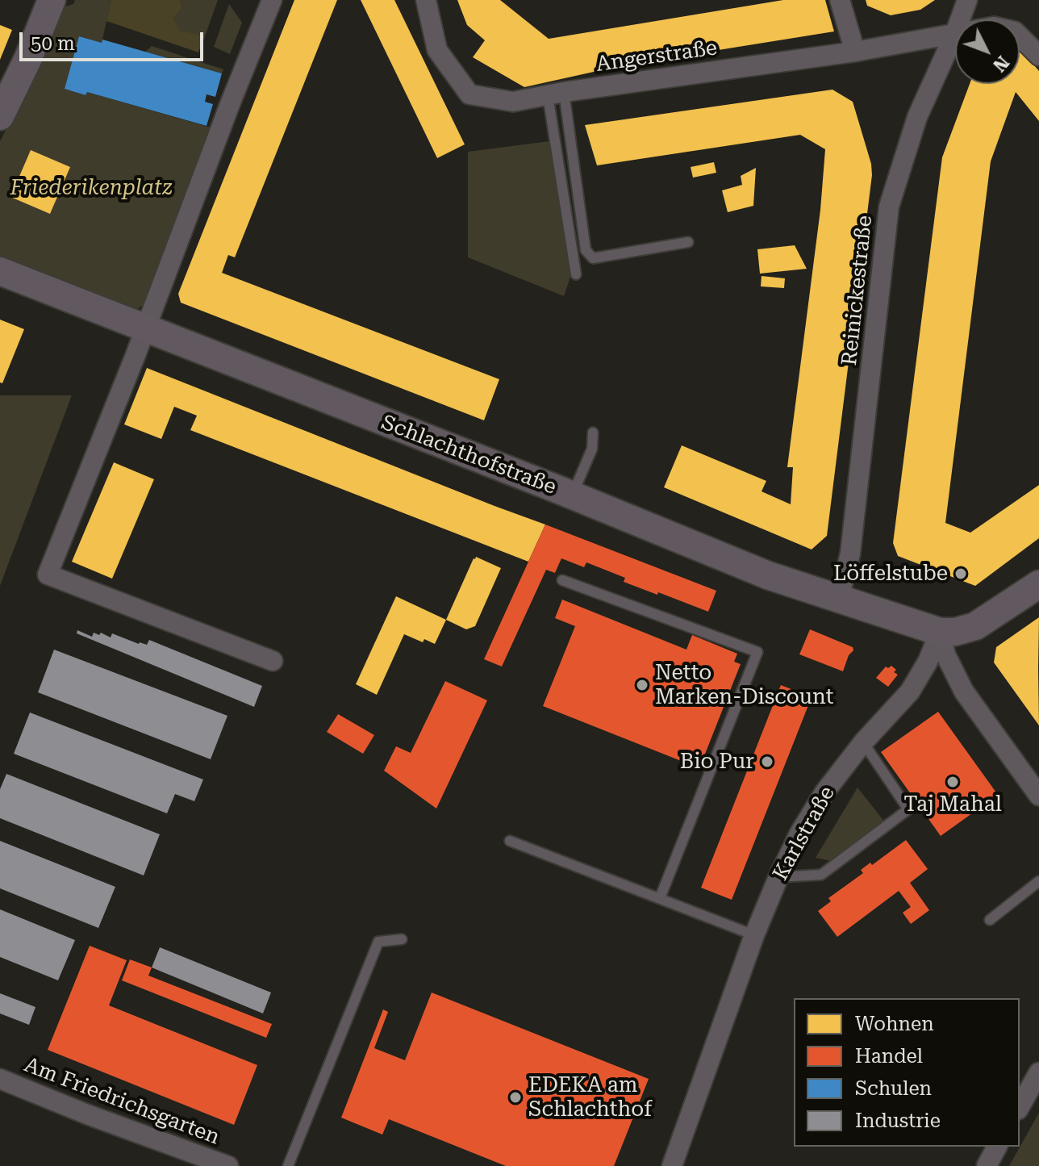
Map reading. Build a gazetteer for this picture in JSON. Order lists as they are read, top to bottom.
{
  "streets": {
    "main road": ["Schlachthofstraße"],
    "street": [
      "Angerstraße",
      "Reinickestraße",
      "Karlstraße",
      "Am Friedrichsgarten"
    ]
  },
  "crossings": [
    ["Angerstraße", "Reinickestraße"],
    ["Reinickestraße", "Schlachthofstraße"],
    ["Schlachthofstraße", "Karlstraße"]
  ],
  "parks": ["Friederikenplatz"],
  "places": [
    "Löffelstube",
    "Netto Marken-Discount",
    "Bio Pur",
    "Taj Mahal",
    "EDEKA am Schlachthof"
  ],
  "legend": [
    "Wohnen",
    "Handel",
    "Schulen",
    "Industrie"
  ],
  "scale_bar": "50 m",
  "north": "bottom right"
}
